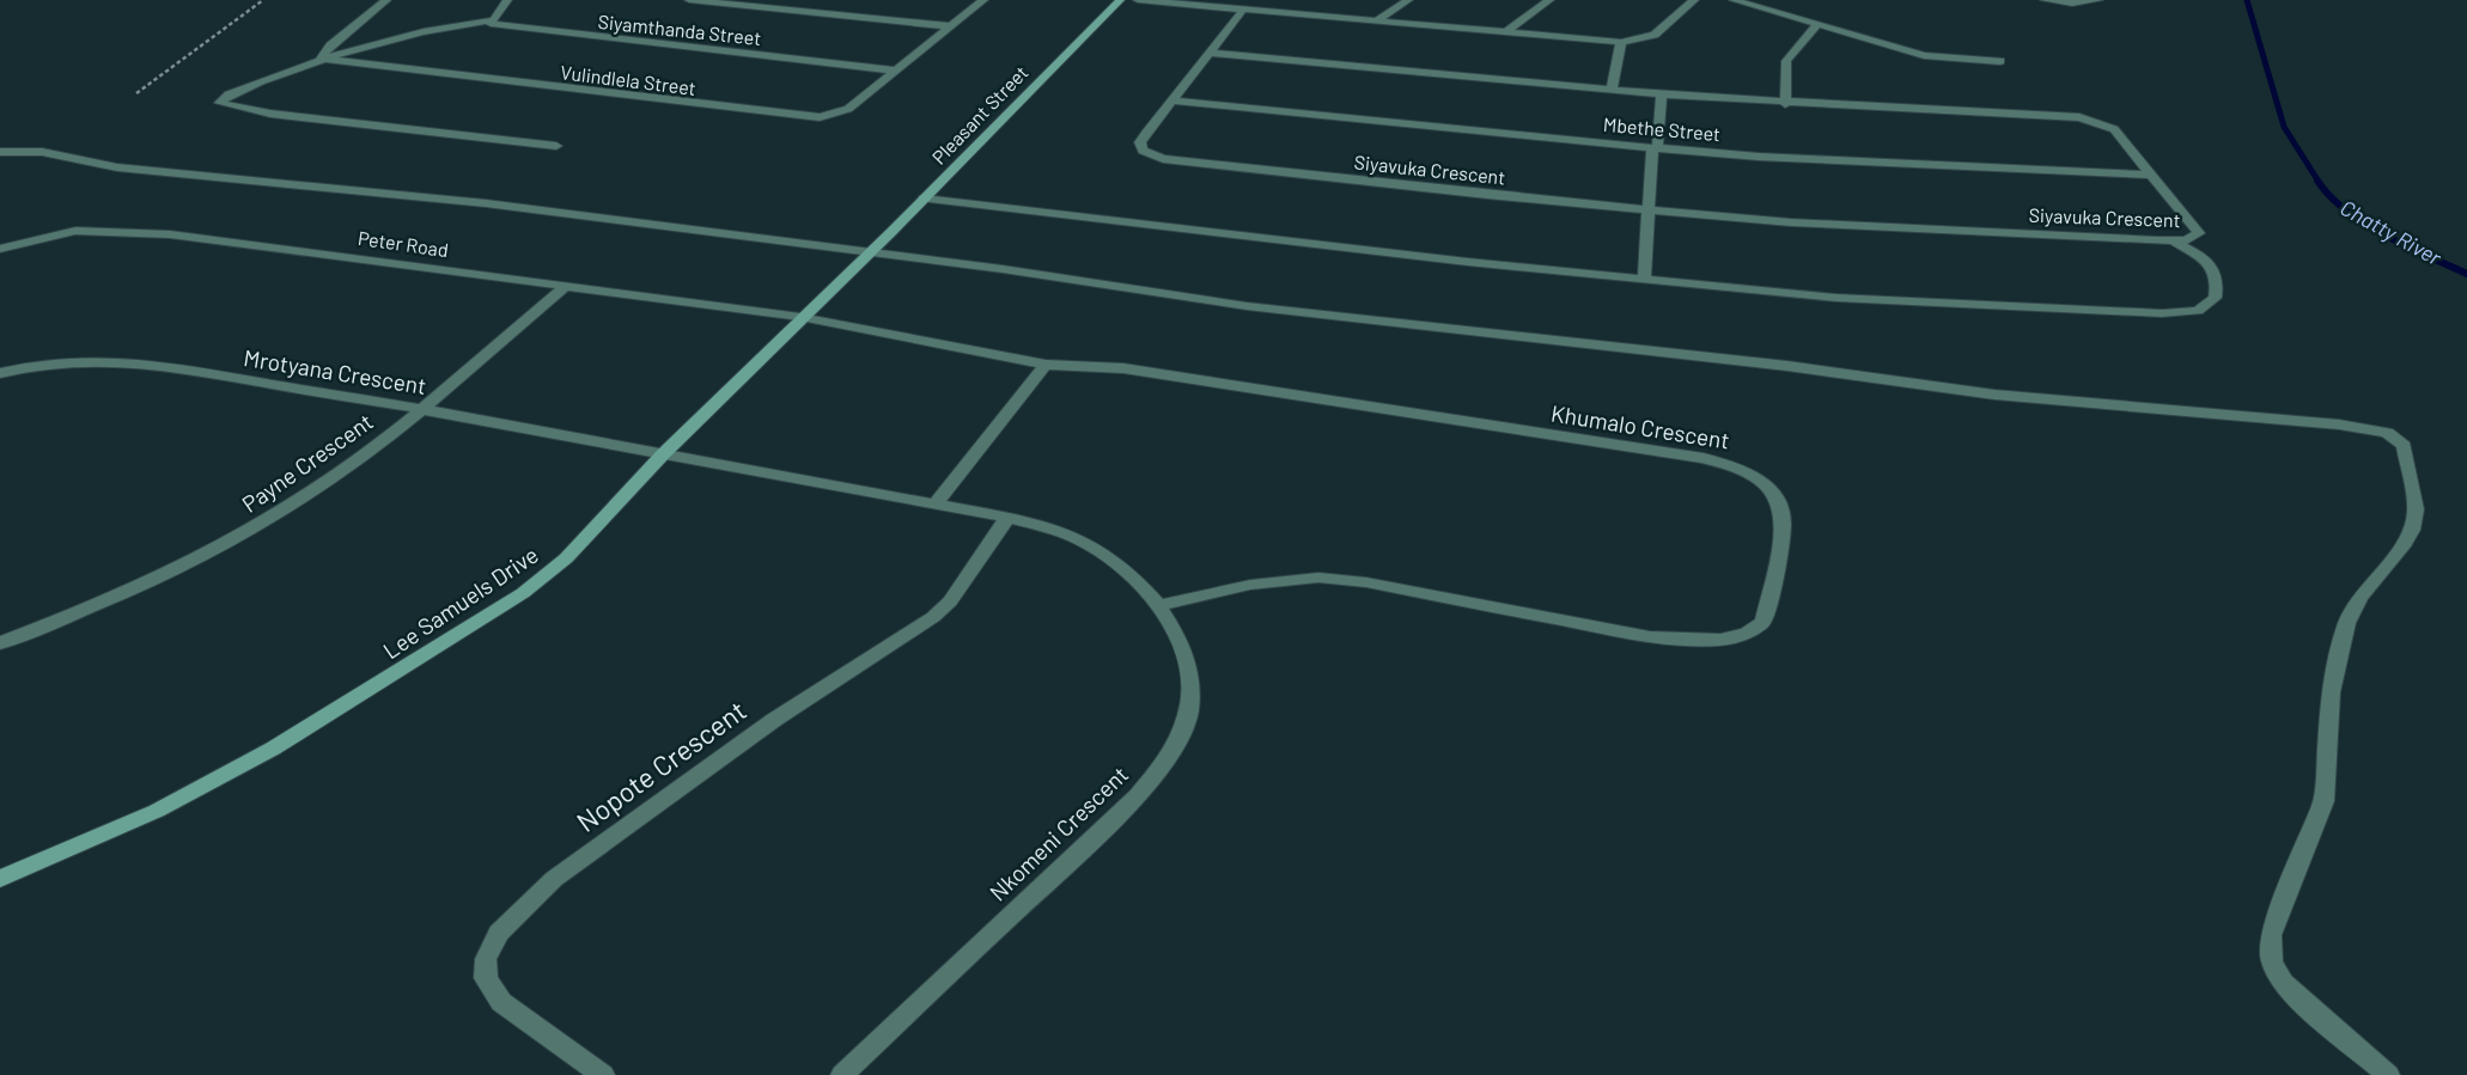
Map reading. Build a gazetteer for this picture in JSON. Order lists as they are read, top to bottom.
{
  "streets": {
    "street": [
      "Siyamthanda Street",
      "Vulindlela Street",
      "Pleasant Street",
      "Mbethe Street",
      "Siyavuka Crescent",
      "Peter Road",
      "Mrotyana Crescent",
      "Khumalo Crescent",
      "Payne Crescent",
      "Lee Samuels Drive",
      "Nopote Crescent",
      "Nkomeni Crescent"
    ]
  },
  "crossings": [
    ["Siyamthanda Street", "Vulindlela Street"],
    ["Pleasant Street", "Lee Samuels Drive"],
    ["Mbethe Street", "Siyavuka Crescent"],
    ["Peter Road", "Khumalo Crescent"],
    ["Peter Road", "Payne Crescent"],
    ["Peter Road", "Lee Samuels Drive"],
    ["Mrotyana Crescent", "Payne Crescent"],
    ["Mrotyana Crescent", "Lee Samuels Drive"],
    ["Mrotyana Crescent", "Nkomeni Crescent"],
    ["Khumalo Crescent", "Lee Samuels Drive"],
    ["Khumalo Crescent", "Nkomeni Crescent"],
    ["Lee Samuels Drive", "Nkomeni Crescent"],
    ["Nopote Crescent", "Nkomeni Crescent"]
  ],
  "water": ["Chatty River"]
}
